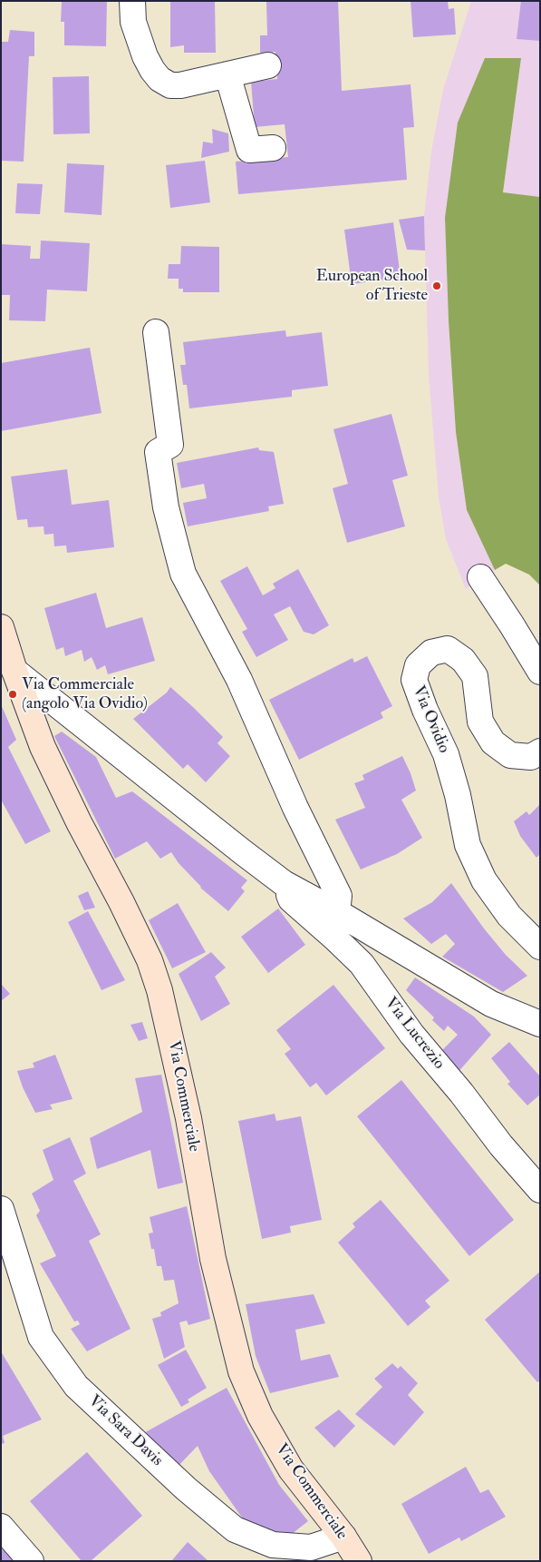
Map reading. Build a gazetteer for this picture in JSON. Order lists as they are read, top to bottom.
{
  "streets": {
    "main road": ["Via Commerciale"],
    "street": ["Via Ovidio", "Via Lucrezio", "Via Sara Davis"]
  },
  "crossings": [
    ["Via Commerciale", "Via Sara Davis"]
  ],
  "places": ["European School of Trieste", "Via Commerciale (angolo Via Ovidio)"]
}
